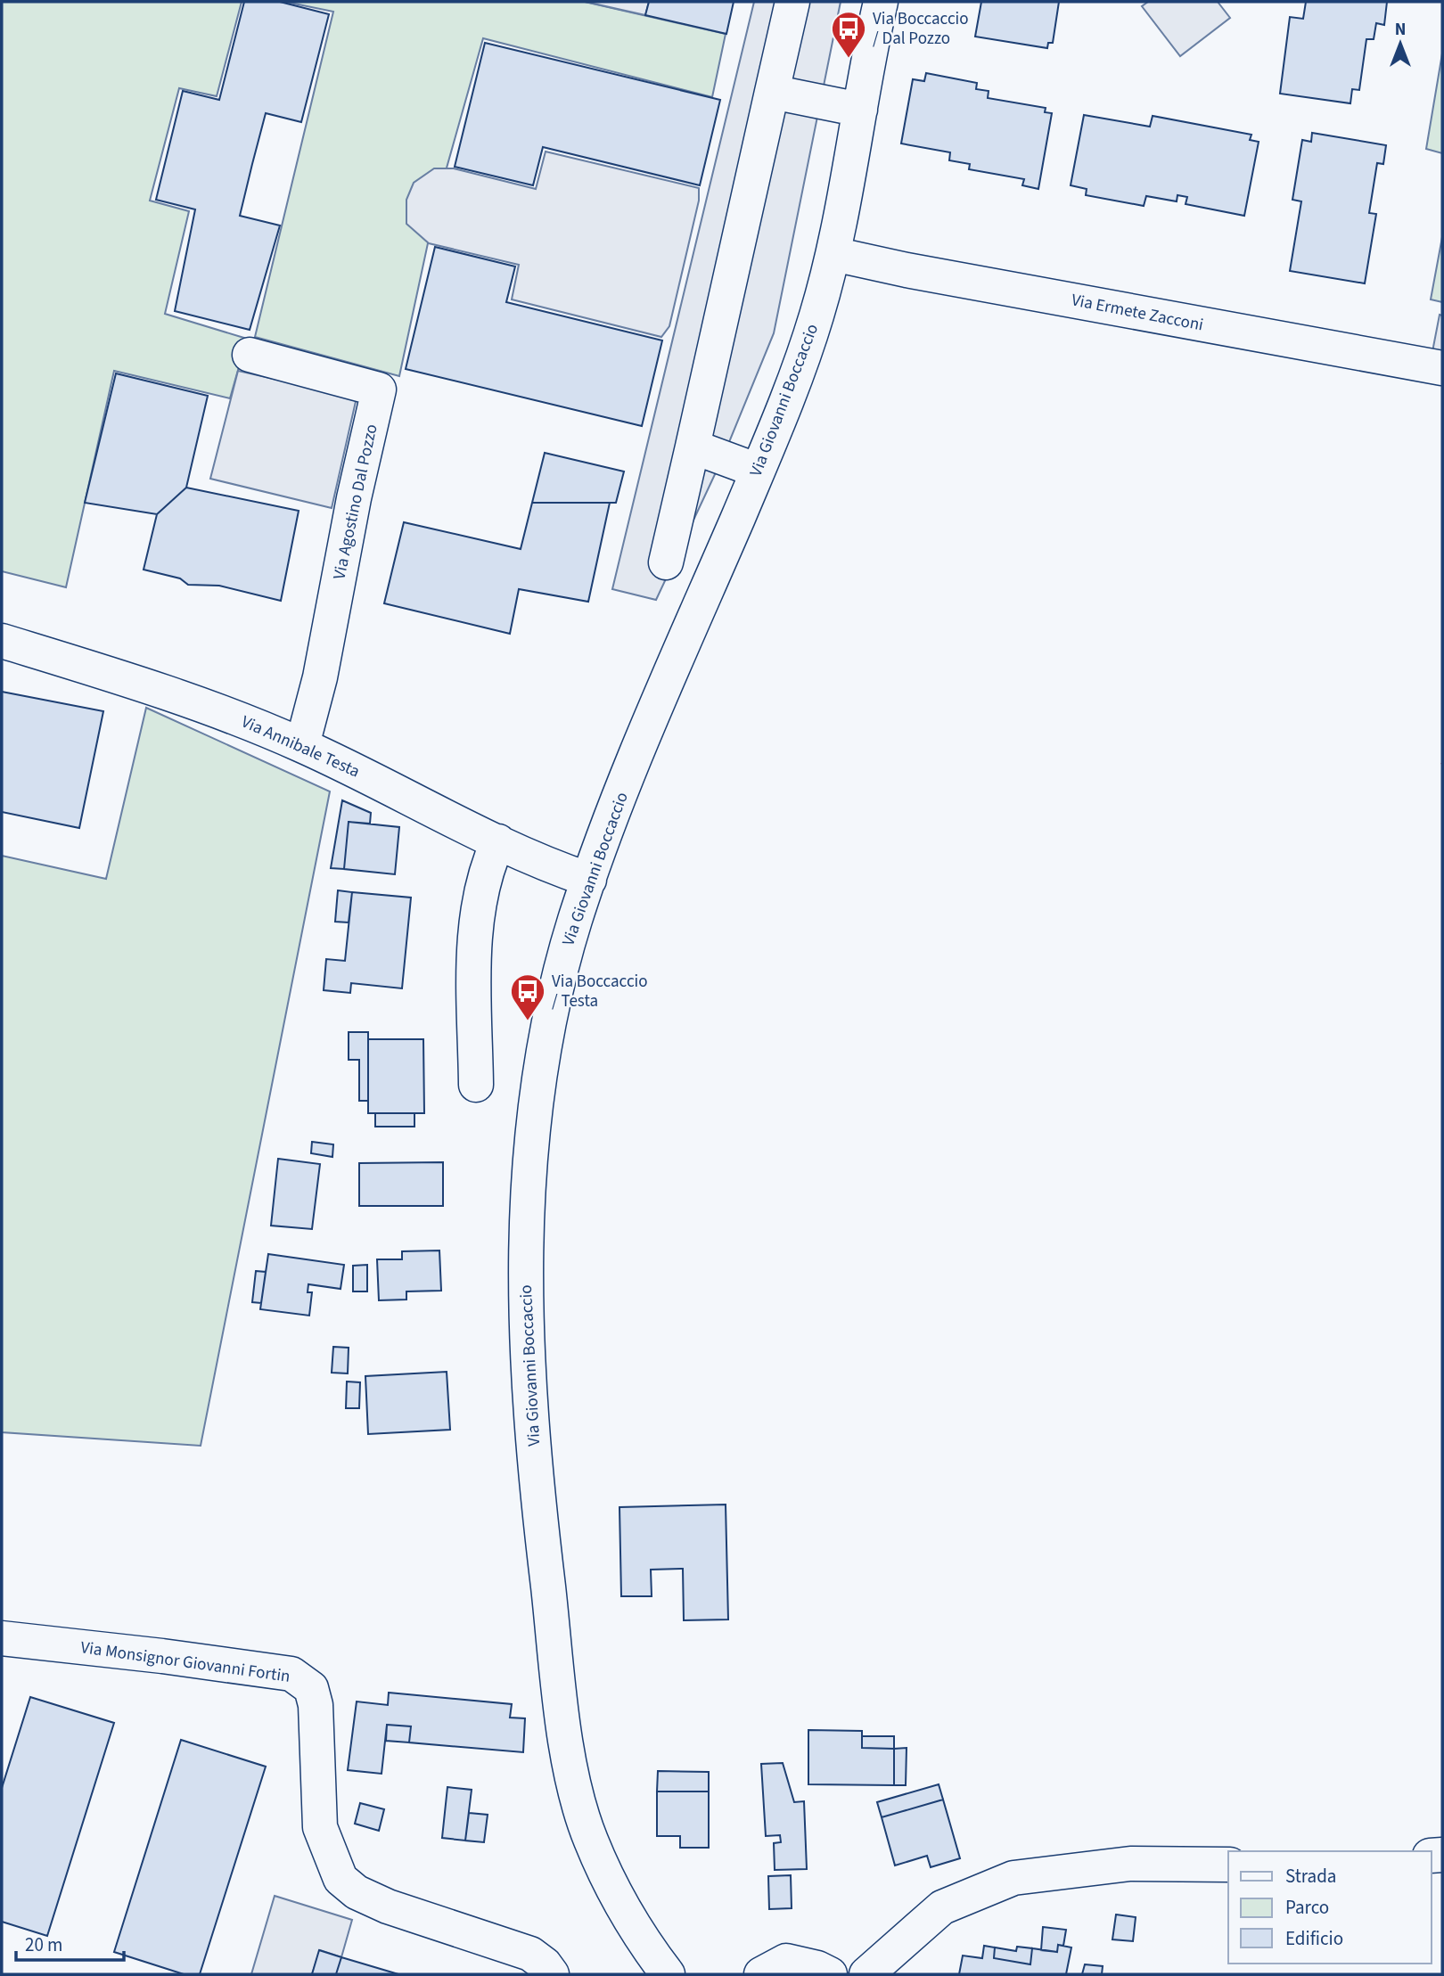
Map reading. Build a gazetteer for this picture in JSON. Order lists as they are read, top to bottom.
{
  "streets": {
    "street": [
      "Via Ermete Zacconi",
      "Via Giovanni Boccaccio",
      "Via Agostino Dal Pozzo",
      "Via Annibale Testa",
      "Via Monsignor Giovanni Fortin"
    ]
  },
  "crossings": [
    ["Via Ermete Zacconi", "Via Giovanni Boccaccio"],
    ["Via Giovanni Boccaccio", "Via Annibale Testa"],
    ["Via Agostino Dal Pozzo", "Via Annibale Testa"]
  ],
  "places": {
    "bus stop": ["Via Boccaccio / Dal Pozzo", "Via Boccaccio / Testa"]
  },
  "legend": ["Strada", "Parco", "Edificio"],
  "scale_bar": "20 m",
  "north": "top"
}
